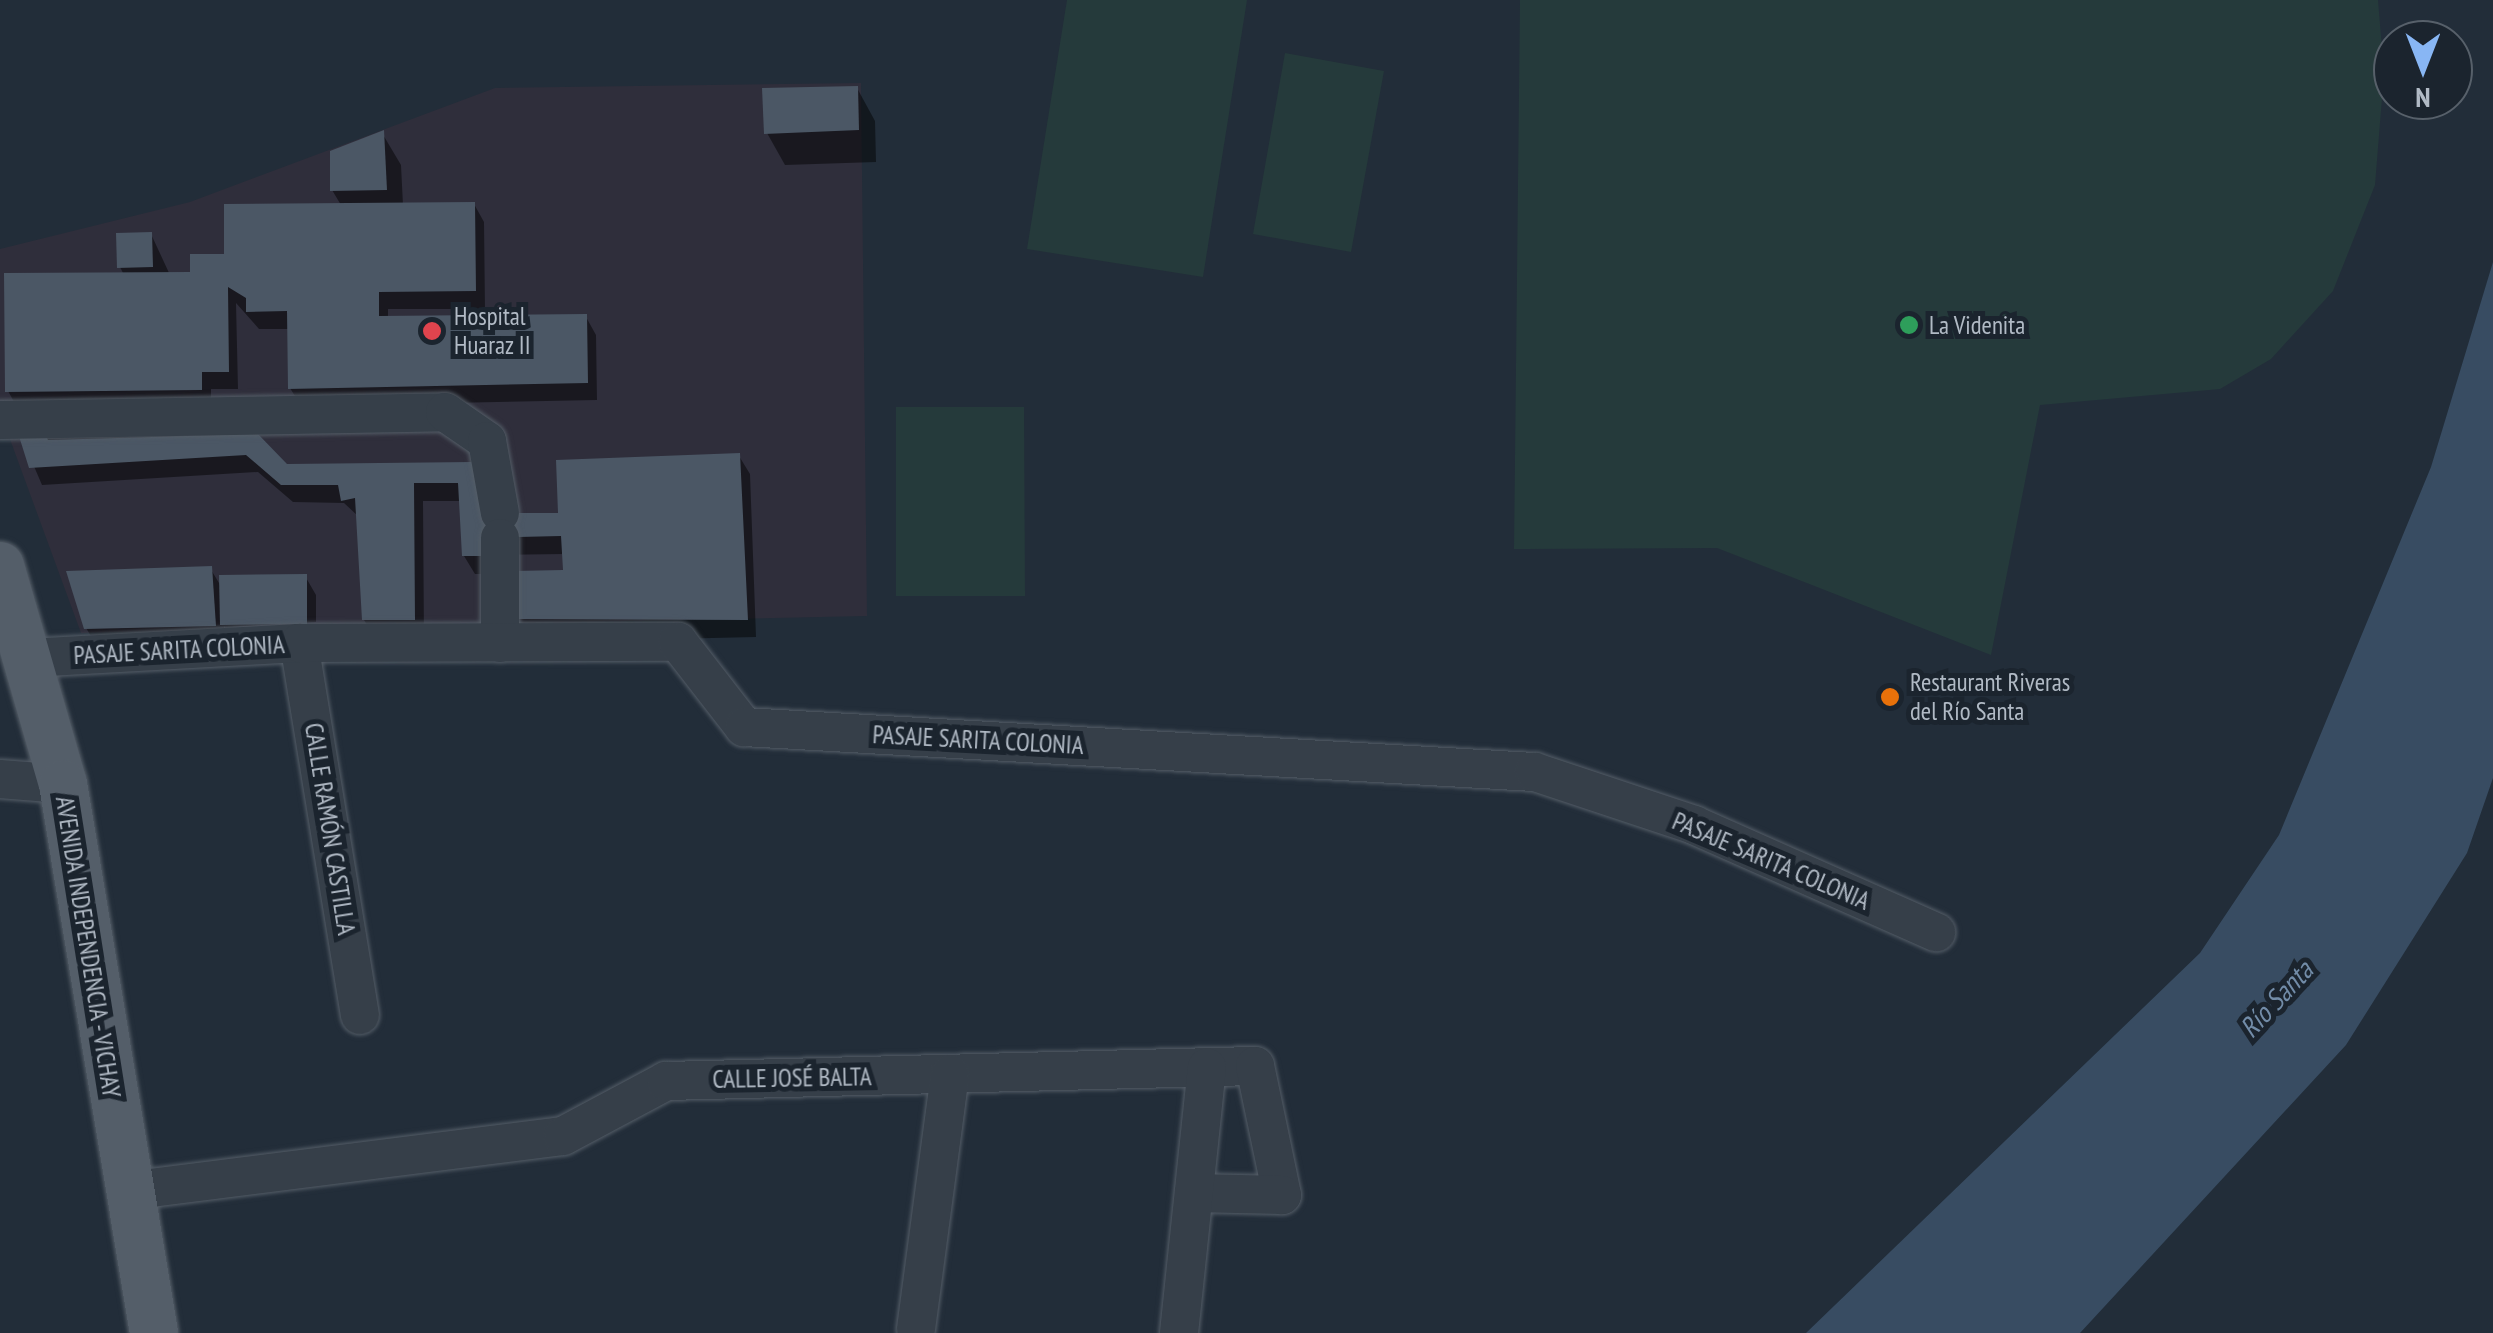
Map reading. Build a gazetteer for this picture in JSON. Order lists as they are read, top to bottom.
{
  "streets": {
    "main road": ["AVENIDA INDEPENDENCIA - VICHAY"],
    "street": ["PASAJE SARITA COLONIA", "CALLE RAMÓN CASTILLA", "CALLE JOSÉ BALTA"]
  },
  "crossings": [
    ["PASAJE SARITA COLONIA", "CALLE RAMÓN CASTILLA"],
    ["PASAJE SARITA COLONIA", "AVENIDA INDEPENDENCIA - VICHAY"],
    ["AVENIDA INDEPENDENCIA - VICHAY", "CALLE JOSÉ BALTA"]
  ],
  "water": ["Río Santa"],
  "places": ["La Videnita", "Hospital Huaraz II", "Restaurant Riveras del Río Santa"],
  "north": "bottom"
}
